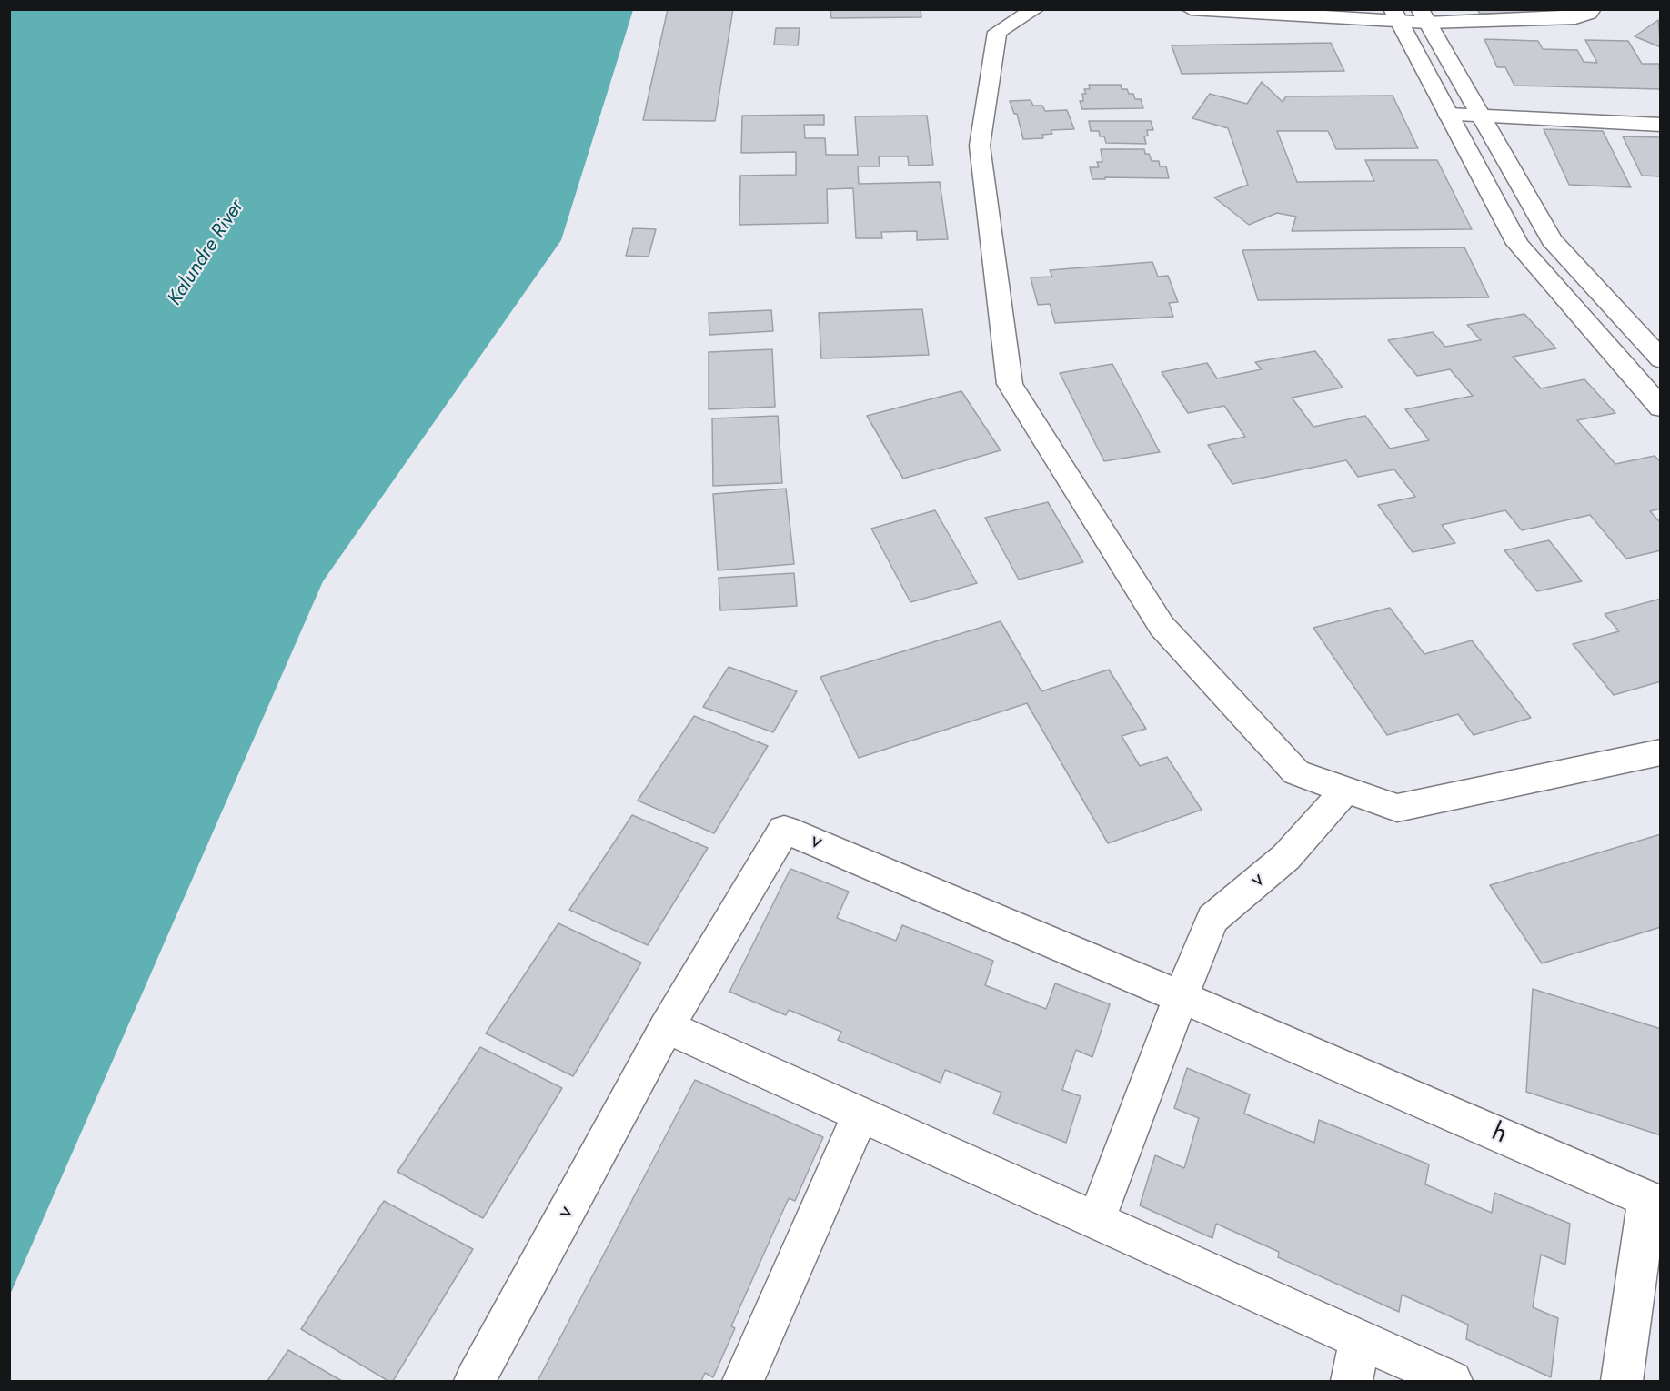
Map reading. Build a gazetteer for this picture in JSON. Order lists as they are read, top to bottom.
{
  "streets": {
    "street": ["v", "h"]
  },
  "crossings": [
    ["v", "h"]
  ],
  "water": ["Kalundre River"]
}
